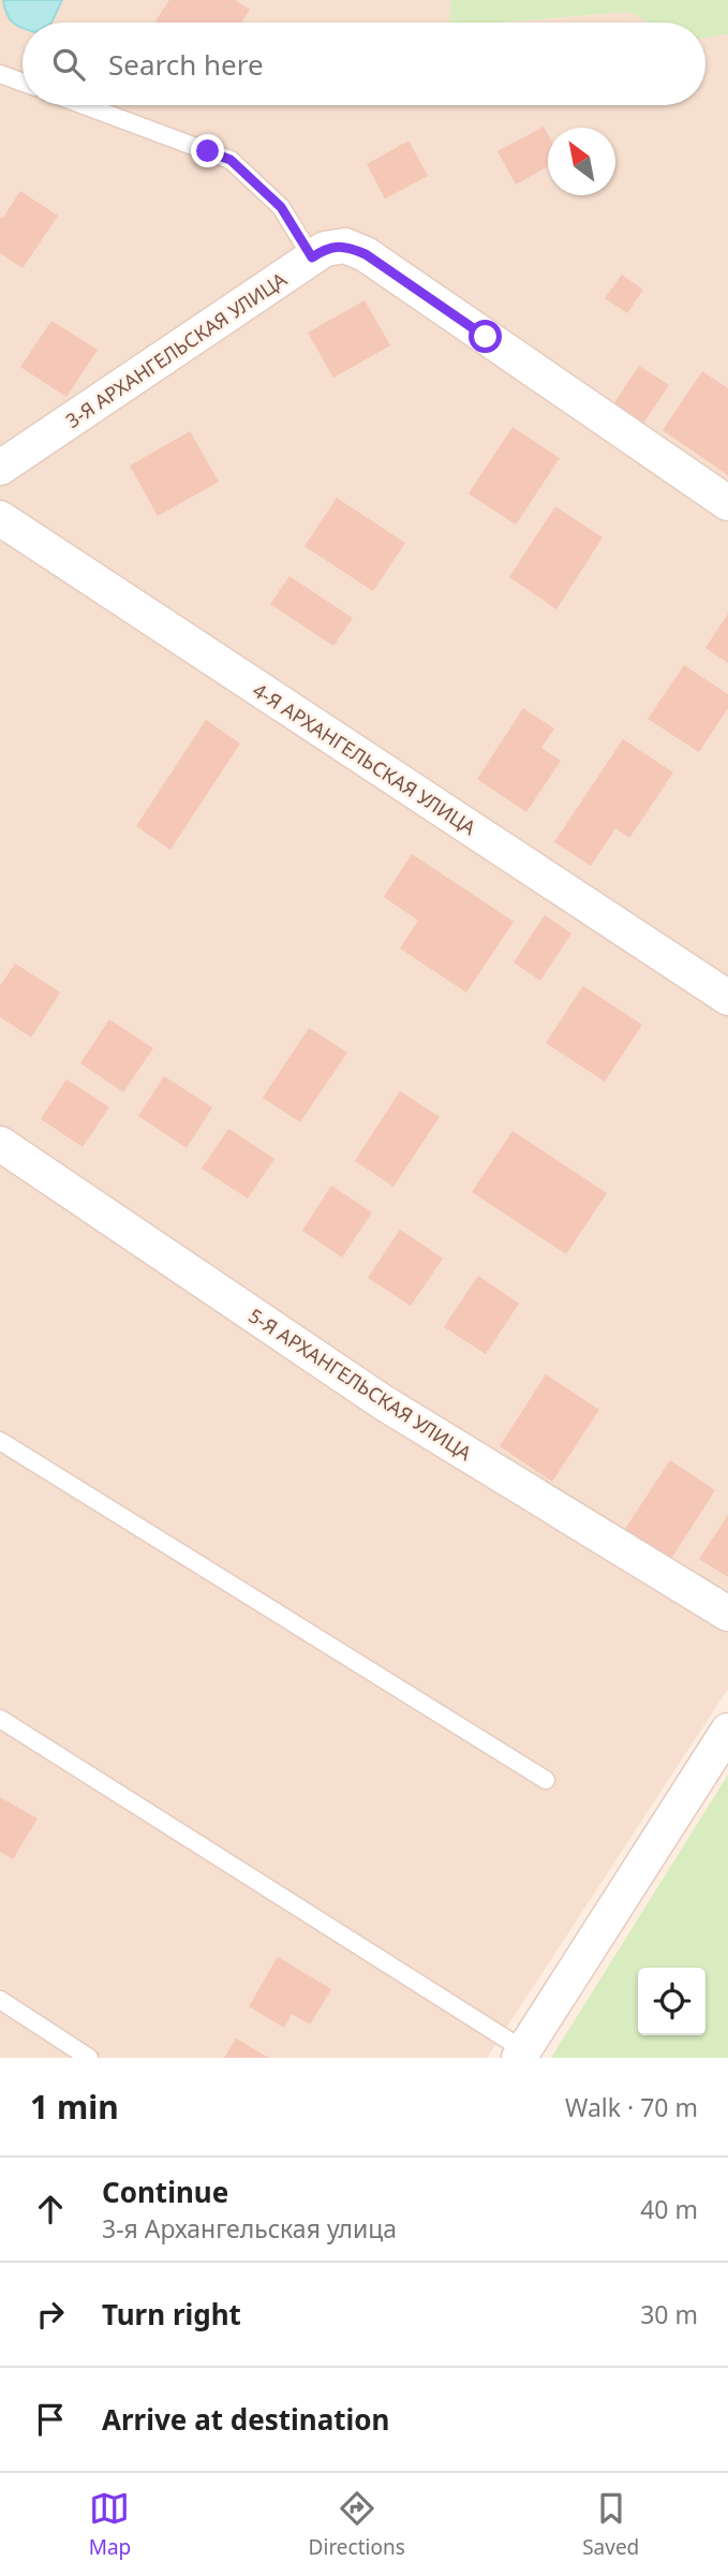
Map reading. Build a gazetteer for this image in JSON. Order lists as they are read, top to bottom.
{
  "streets": {
    "street": ["3-Я АРХАНГЕЛЬСКАЯ УЛИЦА", "4-Я АРХАНГЕЛЬСКАЯ УЛИЦА", "5-Я АРХАНГЕЛЬСКАЯ УЛИЦА"]
  },
  "north": "top left",
  "page": {
    "search": "Search here",
    "heading": ["1 min", "Walk · 70 m"],
    "list": [
      ["Continue", "3-я Архангельская улица", "40 m"],
      ["Turn right", "30 m"],
      "Arrive at destination"
    ],
    "nav": ["Map", "Directions", "Saved"]
  }
}
